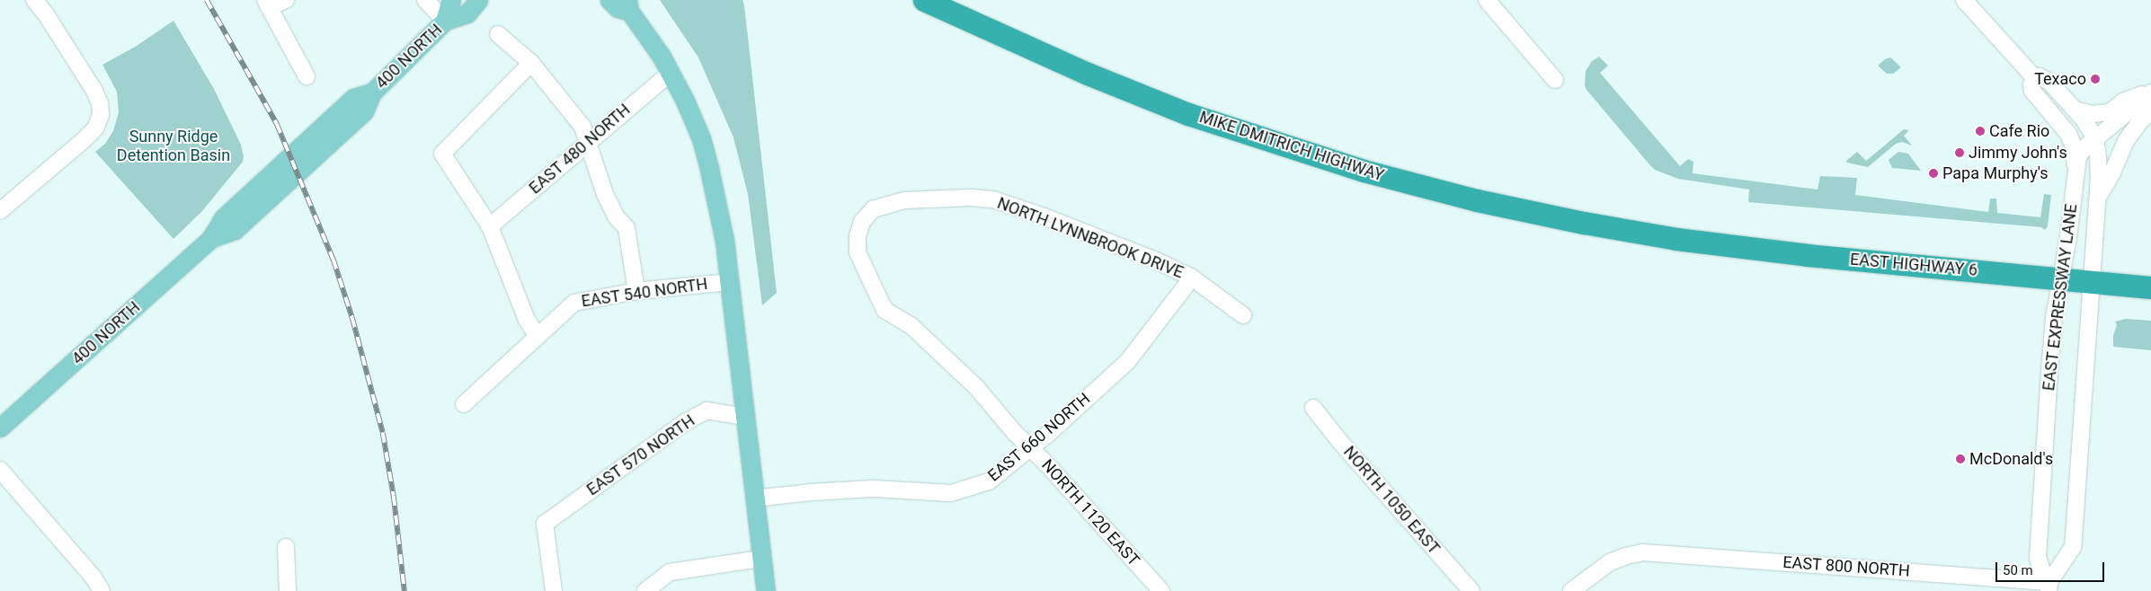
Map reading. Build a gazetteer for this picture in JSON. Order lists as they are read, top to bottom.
{
  "streets": {
    "highway": ["MIKE DMITRICH HIGHWAY", "EAST HIGHWAY 6"],
    "main road": ["400 NORTH"],
    "street": [
      "EAST 480 NORTH",
      "NORTH LYNNBROOK DRIVE",
      "EAST 540 NORTH",
      "EAST EXPRESSWAY LANE",
      "EAST 660 NORTH",
      "EAST 570 NORTH",
      "NORTH 1050 EAST",
      "NORTH 1120 EAST",
      "EAST 800 NORTH"
    ]
  },
  "crossings": [
    ["MIKE DMITRICH HIGHWAY", "EAST HIGHWAY 6"],
    ["NORTH LYNNBROOK DRIVE", "EAST 660 NORTH"],
    ["NORTH LYNNBROOK DRIVE", "NORTH 1120 EAST"],
    ["EAST HIGHWAY 6", "EAST EXPRESSWAY LANE"],
    ["EAST EXPRESSWAY LANE", "EAST 800 NORTH"],
    ["EAST 660 NORTH", "NORTH 1120 EAST"]
  ],
  "parks": ["Sunny Ridge Detention Basin"],
  "places": [
    "Texaco",
    "Cafe Rio",
    "Jimmy John's",
    "Papa Murphy's",
    "McDonald's"
  ],
  "scale_bar": "50 m"
}
